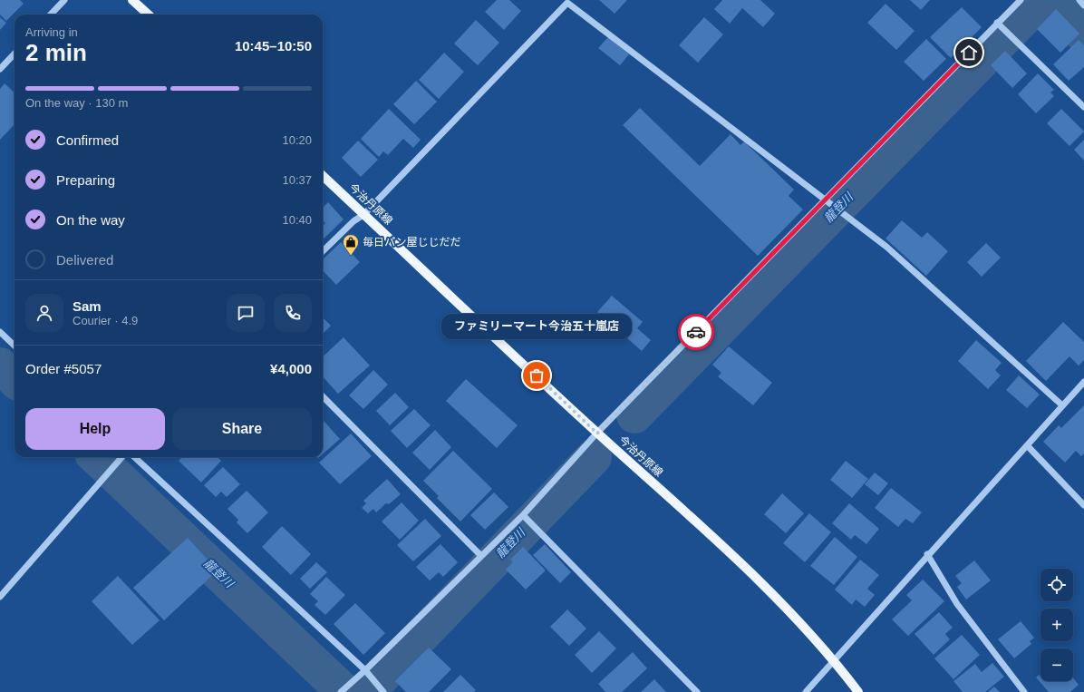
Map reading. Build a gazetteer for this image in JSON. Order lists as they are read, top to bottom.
{
  "streets": {
    "main road": ["今治丹原線"]
  },
  "water": ["龍登川"],
  "places": {
    "shop": ["毎日パン屋じじだだ"],
    "other": ["ファミリーマート今治五十嵐店"]
  },
  "page": {
    "heading": ["2 min", "Arriving in", "10:45–10:50"],
    "panel": [
      "Sam",
      "Courier · 4.9",
      "Order #5057",
      "¥4,000"
    ],
    "bar": "On the way · 130 m",
    "list": [
      ["Confirmed", "10:20"],
      ["Preparing", "10:37"],
      ["On the way", "10:40"],
      "Delivered"
    ],
    "bubble": "ファミリーマート今治五十嵐店",
    "buttons": ["Help", "Share"],
    "map_buttons": ["+", "−"]
  }
}
